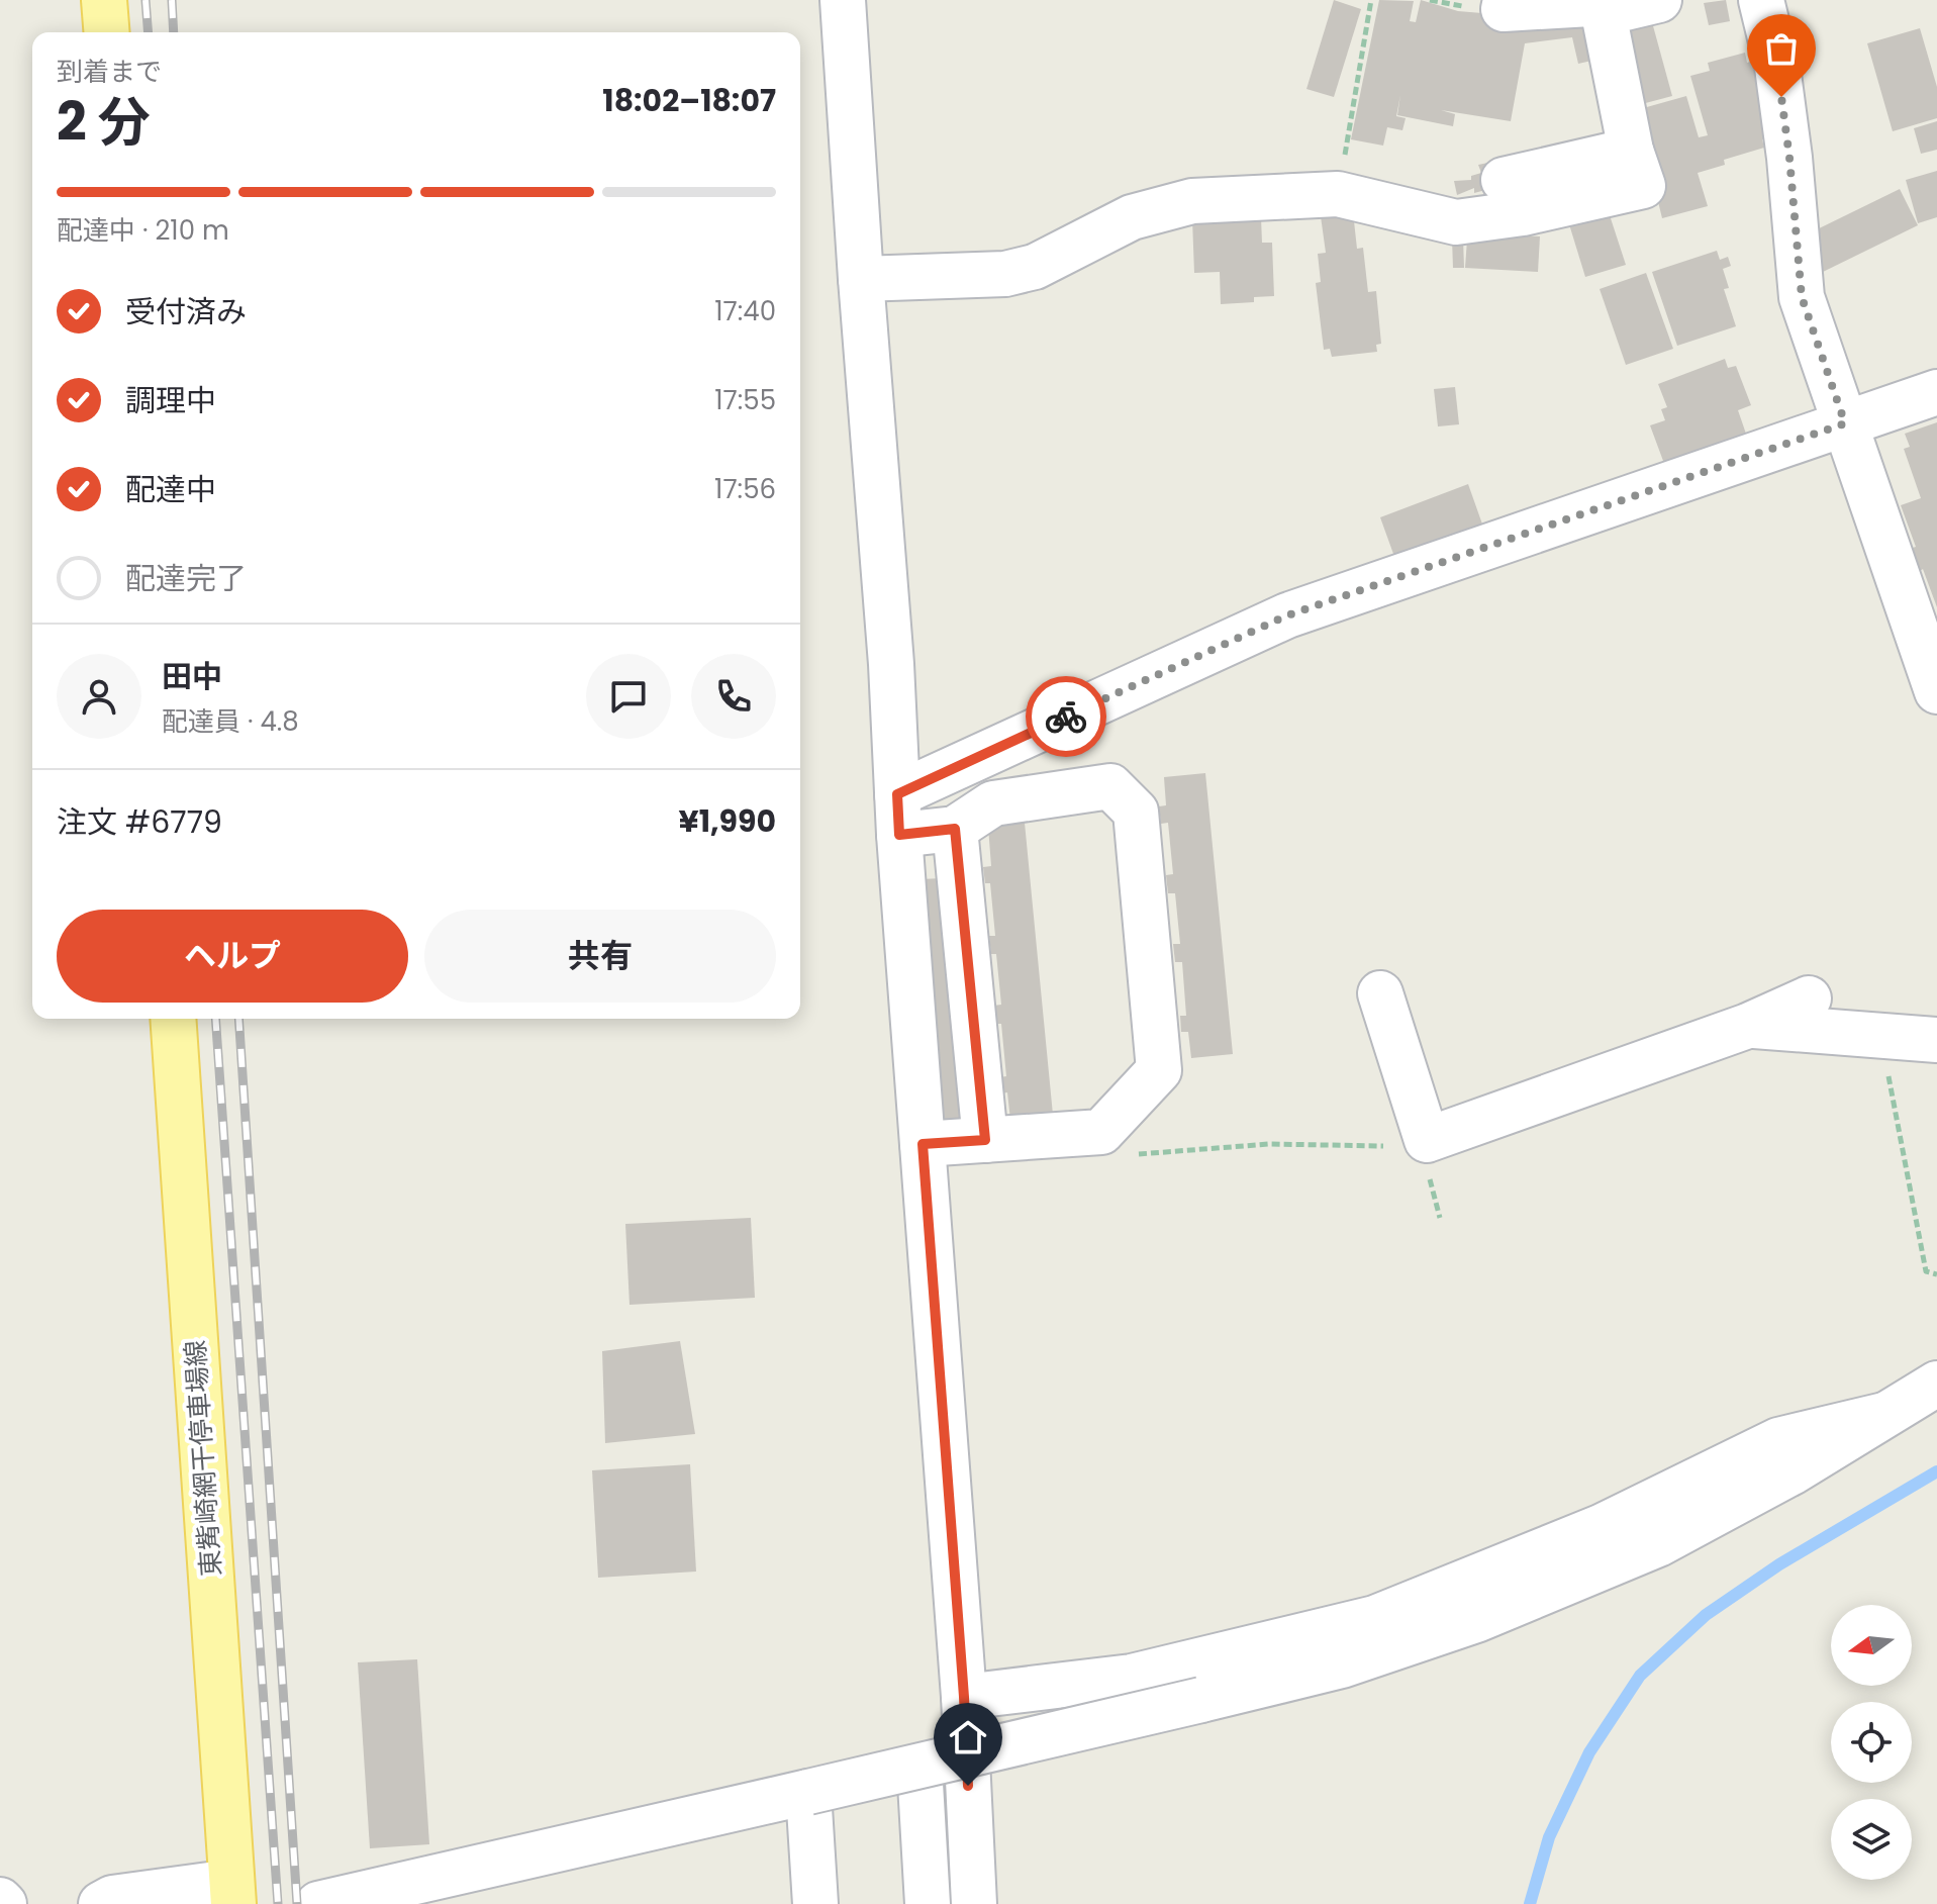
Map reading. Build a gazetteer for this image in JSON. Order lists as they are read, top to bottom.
{
  "streets": {
    "main road": ["東觜崎網干停車場線"]
  },
  "north": "left",
  "page": {
    "heading": ["2 分", "到着まで", "18:02–18:07"],
    "panel": [
      "田中",
      "配達員 · 4.8",
      "注文 #6779",
      "¥1,990"
    ],
    "bar": "配達中 · 210 m",
    "list": [
      ["受付済み", "17:40"],
      ["調理中", "17:55"],
      ["配達中", "17:56"],
      "配達完了"
    ],
    "buttons": ["ヘルプ", "共有"]
  }
}
